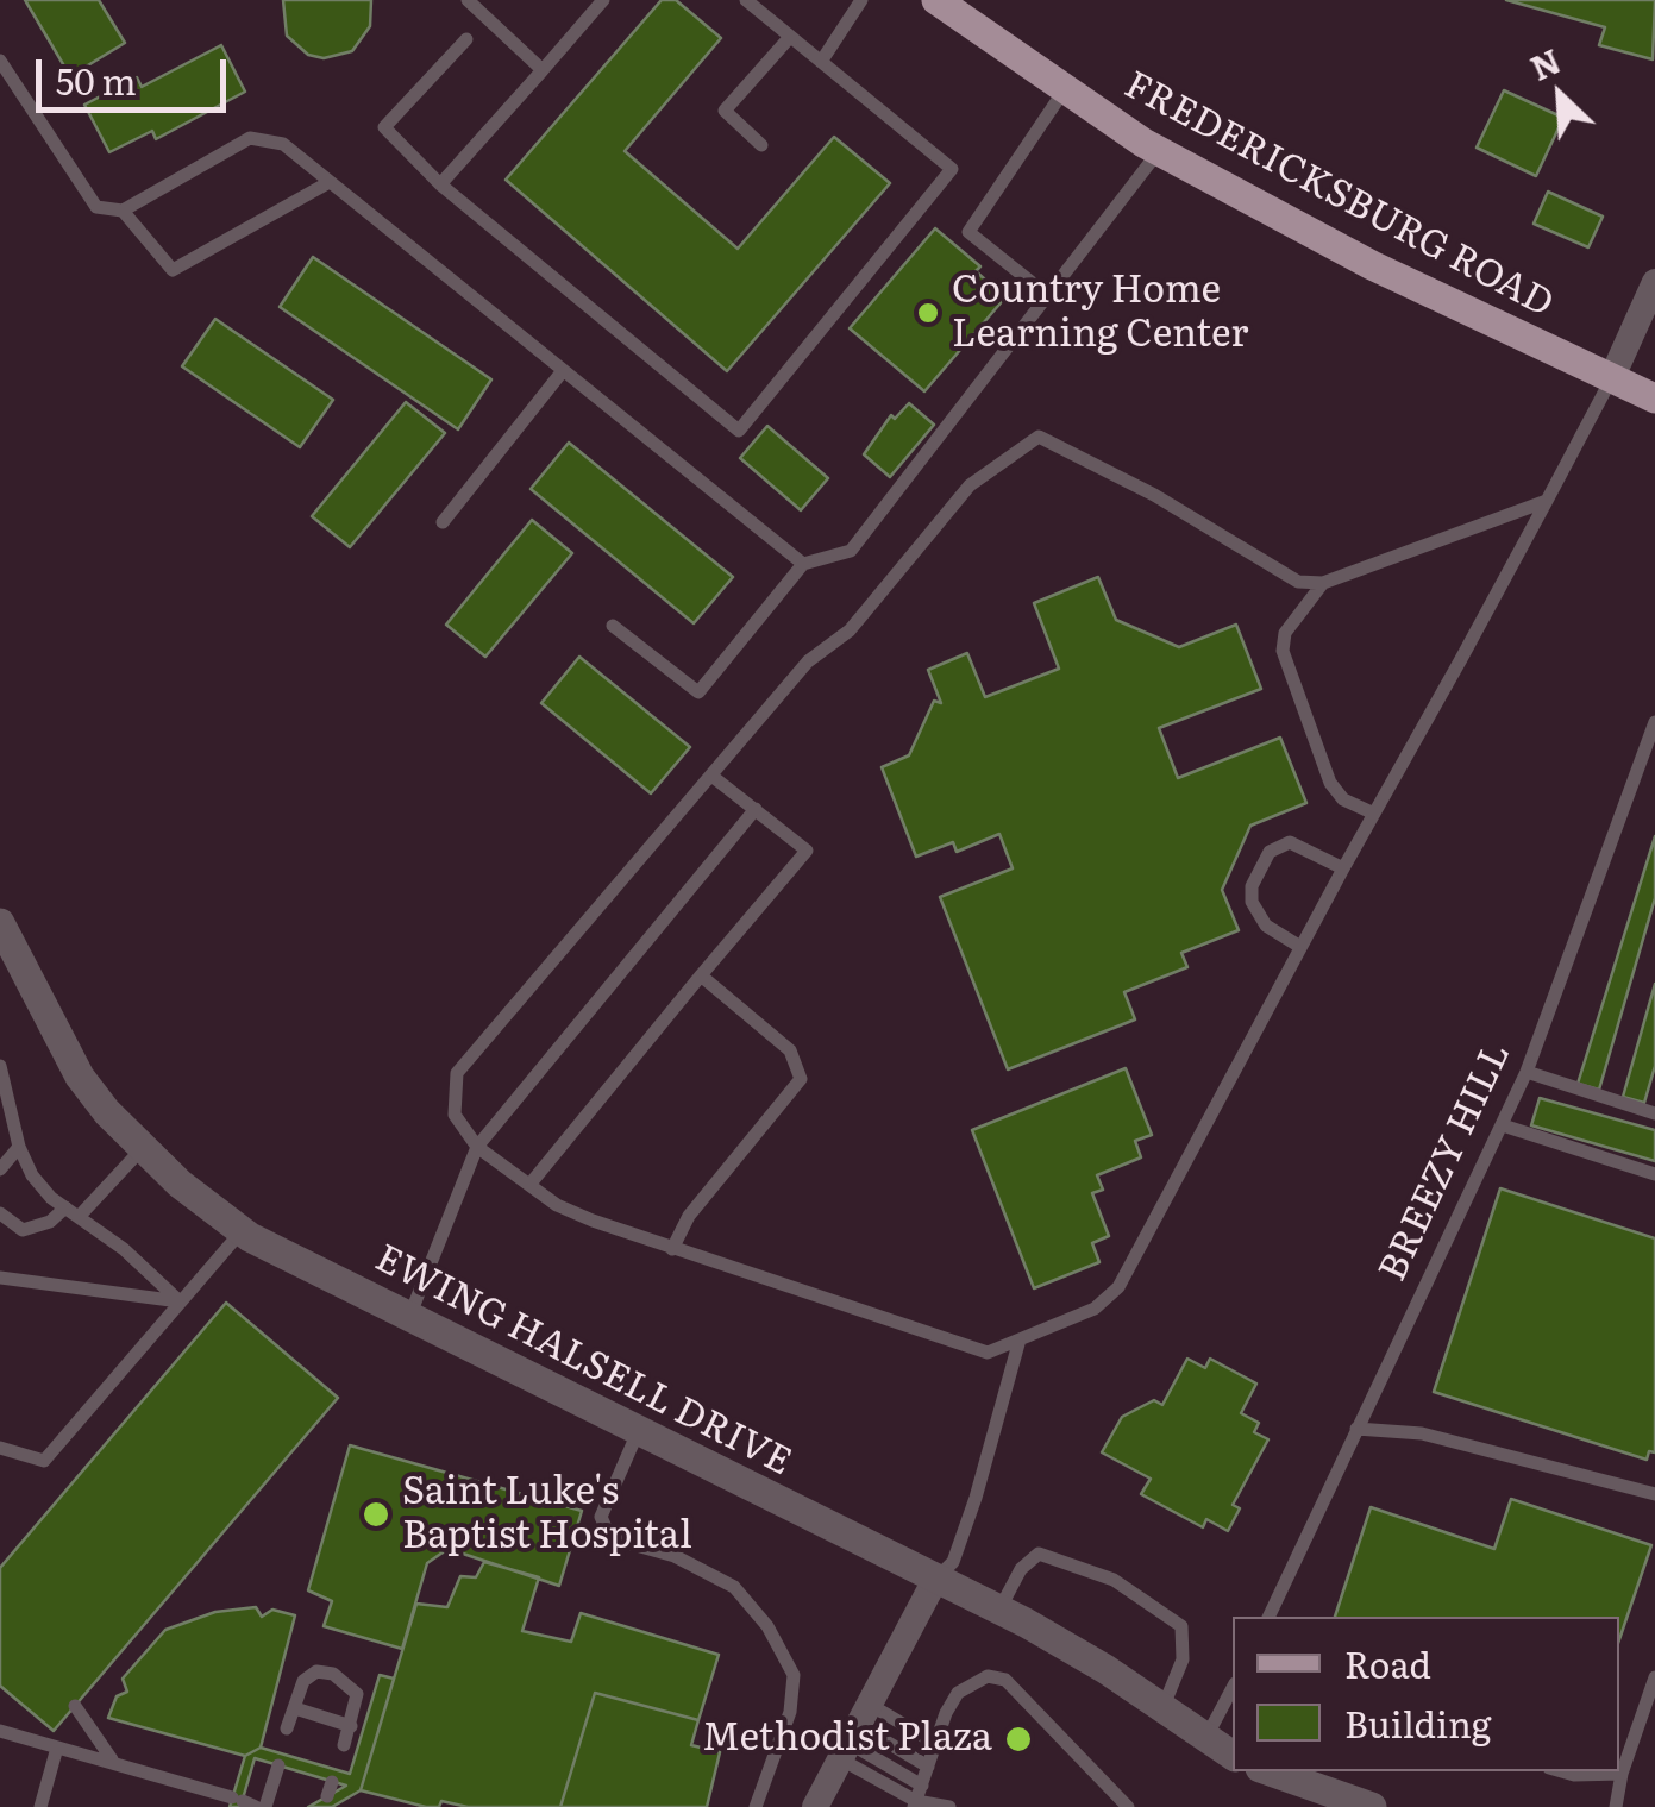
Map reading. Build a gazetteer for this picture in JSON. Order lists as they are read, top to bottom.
{
  "streets": {
    "main road": ["FREDERICKSBURG ROAD"],
    "street": ["EWING HALSELL DRIVE"],
    "lane": ["BREEZY HILL"]
  },
  "places": ["Country Home Learning Center", "Saint Luke's Baptist Hospital", "Methodist Plaza"],
  "legend": ["Road", "Building"],
  "scale_bar": "50 m",
  "north": "top left"
}
